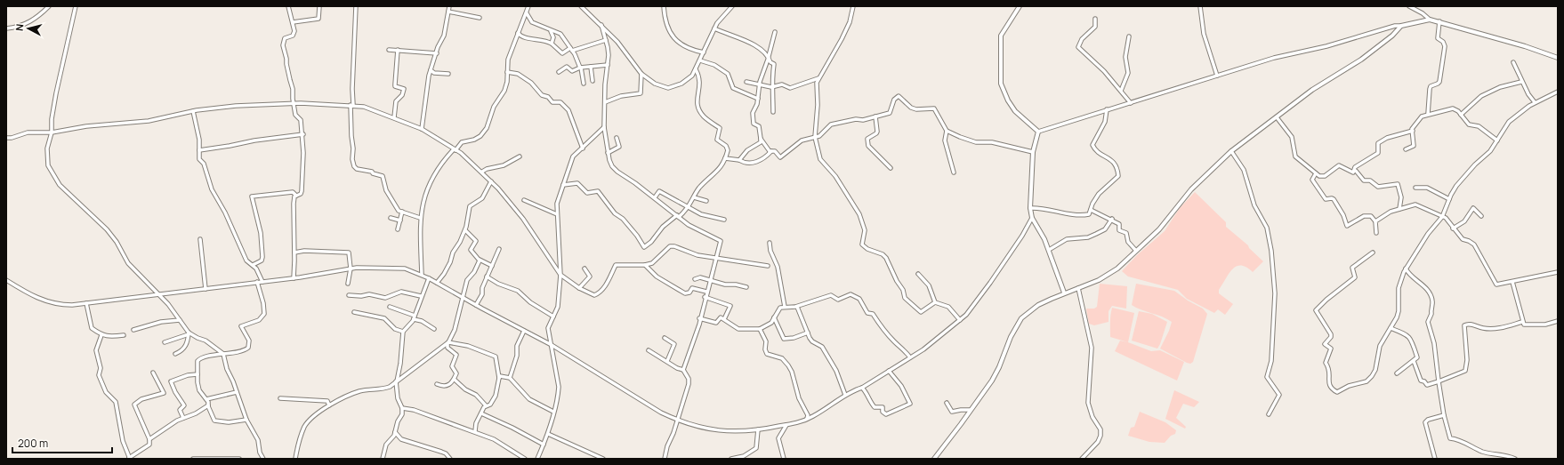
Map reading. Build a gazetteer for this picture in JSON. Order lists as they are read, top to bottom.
{
  "scale_bar": "200 m",
  "north": "left"
}
